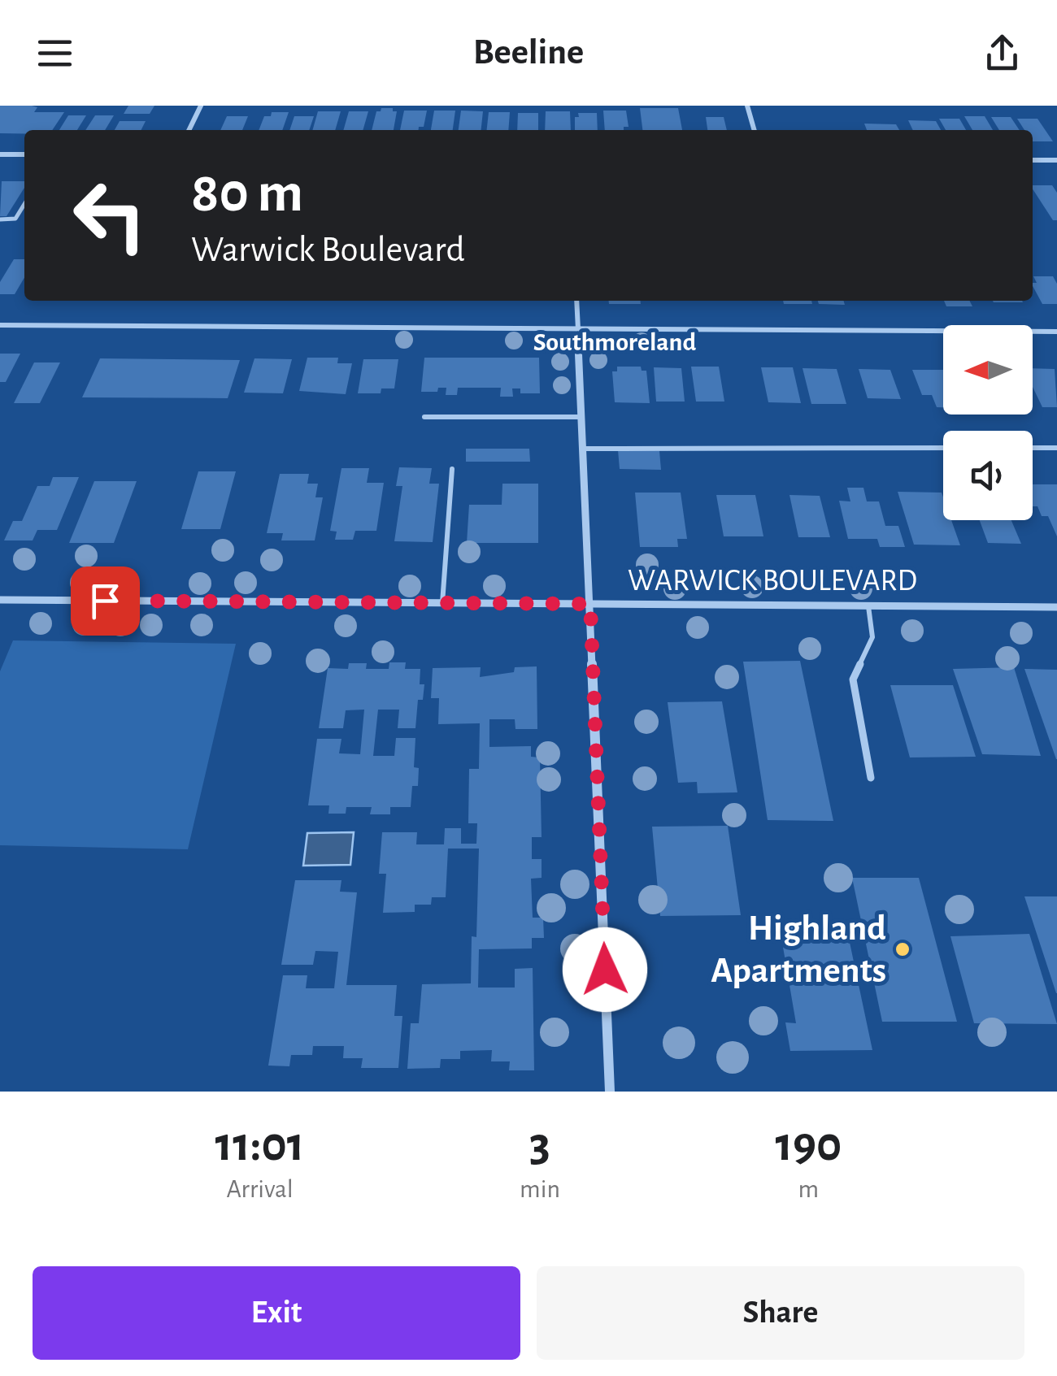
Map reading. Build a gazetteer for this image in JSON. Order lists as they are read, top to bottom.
{
  "streets": {
    "street": ["WARWICK BOULEVARD"]
  },
  "districts": ["Southmoreland"],
  "places": ["Highland Apartments"],
  "north": "left",
  "page": {
    "header": "Beeline",
    "turn": ["80 m", "Warwick Boulevard"],
    "eta": [
      "11:01",
      "Arrival",
      "3",
      "min",
      "190",
      "m"
    ],
    "buttons": ["Exit", "Share"]
  }
}
